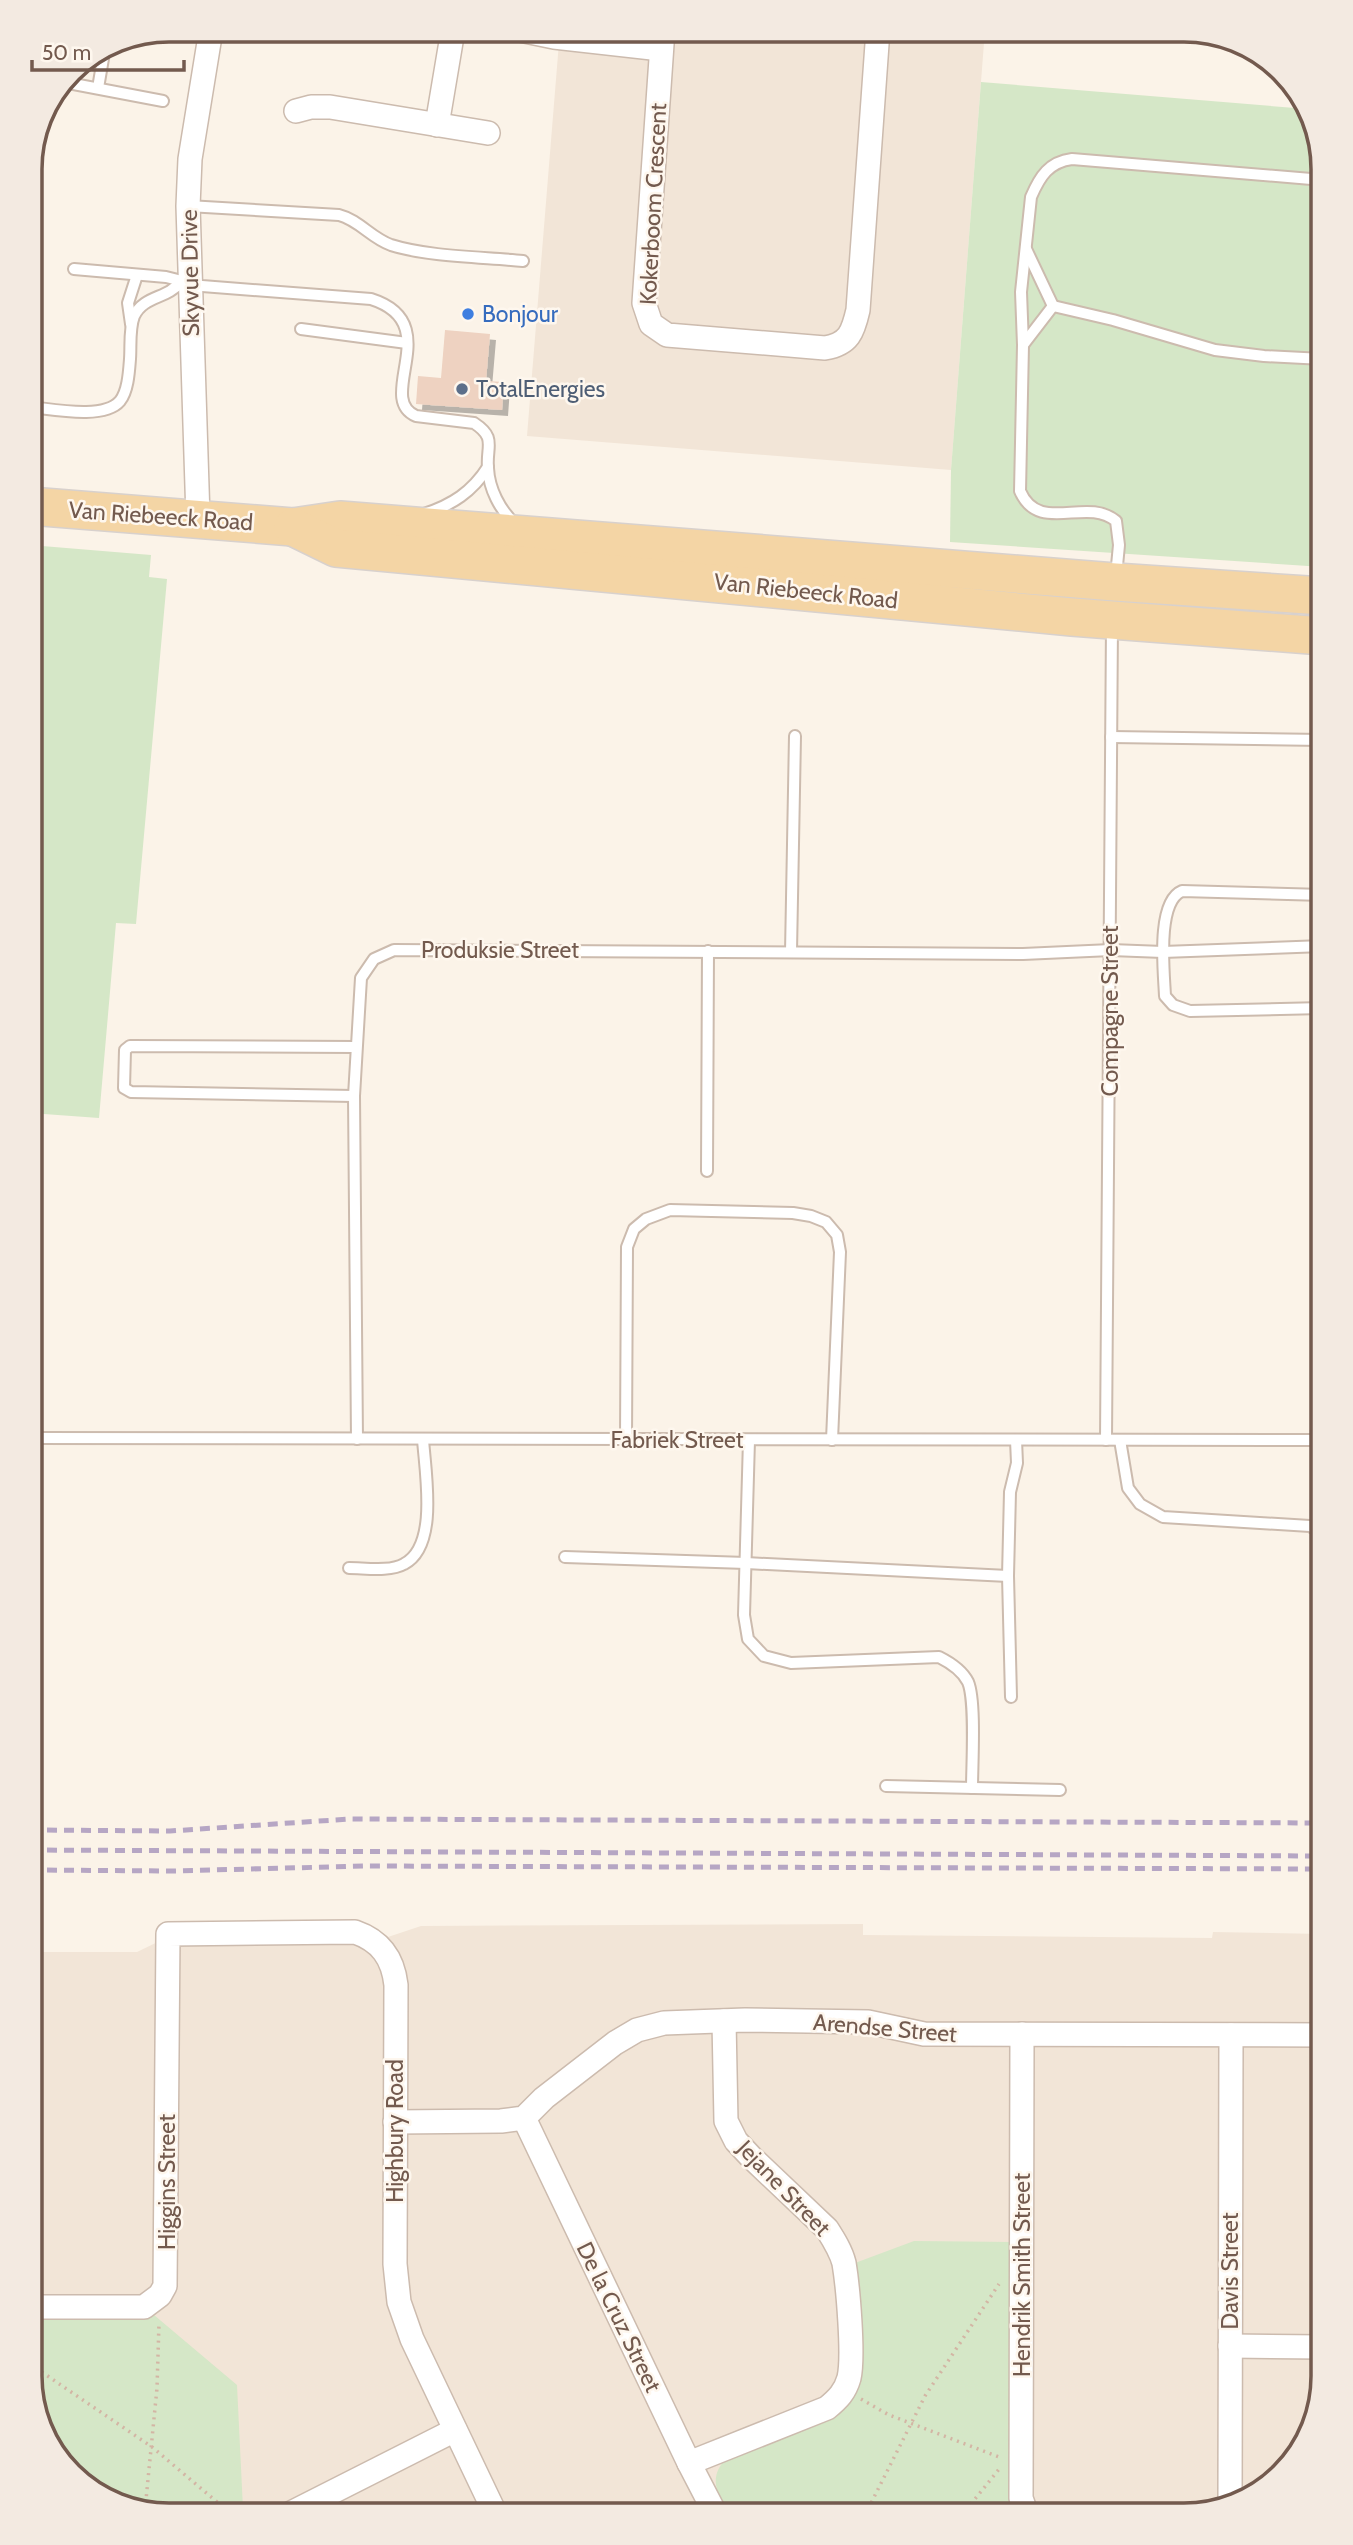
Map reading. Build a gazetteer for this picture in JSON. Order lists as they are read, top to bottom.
{
  "streets": {
    "main road": ["Van Riebeeck Road"],
    "street": [
      "Kokerboom Crescent",
      "Skyvue Drive",
      "Arendse Street",
      "Highbury Road",
      "Higgins Street",
      "Jejane Street",
      "Davis Street",
      "Hendrik Smith Street",
      "De la Cruz Street"
    ],
    "lane": ["Produksie Street", "Compagne Street", "Fabriek Street"]
  },
  "crossings": [
    ["Skyvue Drive", "Van Riebeeck Road"],
    ["Van Riebeeck Road", "Compagne Street"],
    ["Produksie Street", "Compagne Street"],
    ["Produksie Street", "Fabriek Street"],
    ["Compagne Street", "Fabriek Street"],
    ["Arendse Street", "Jejane Street"],
    ["Arendse Street", "Davis Street"],
    ["Arendse Street", "Hendrik Smith Street"],
    ["Arendse Street", "De la Cruz Street"],
    ["Highbury Road", "Higgins Street"]
  ],
  "places": ["Bonjour", "TotalEnergies"],
  "scale_bar": "50 m"
}
